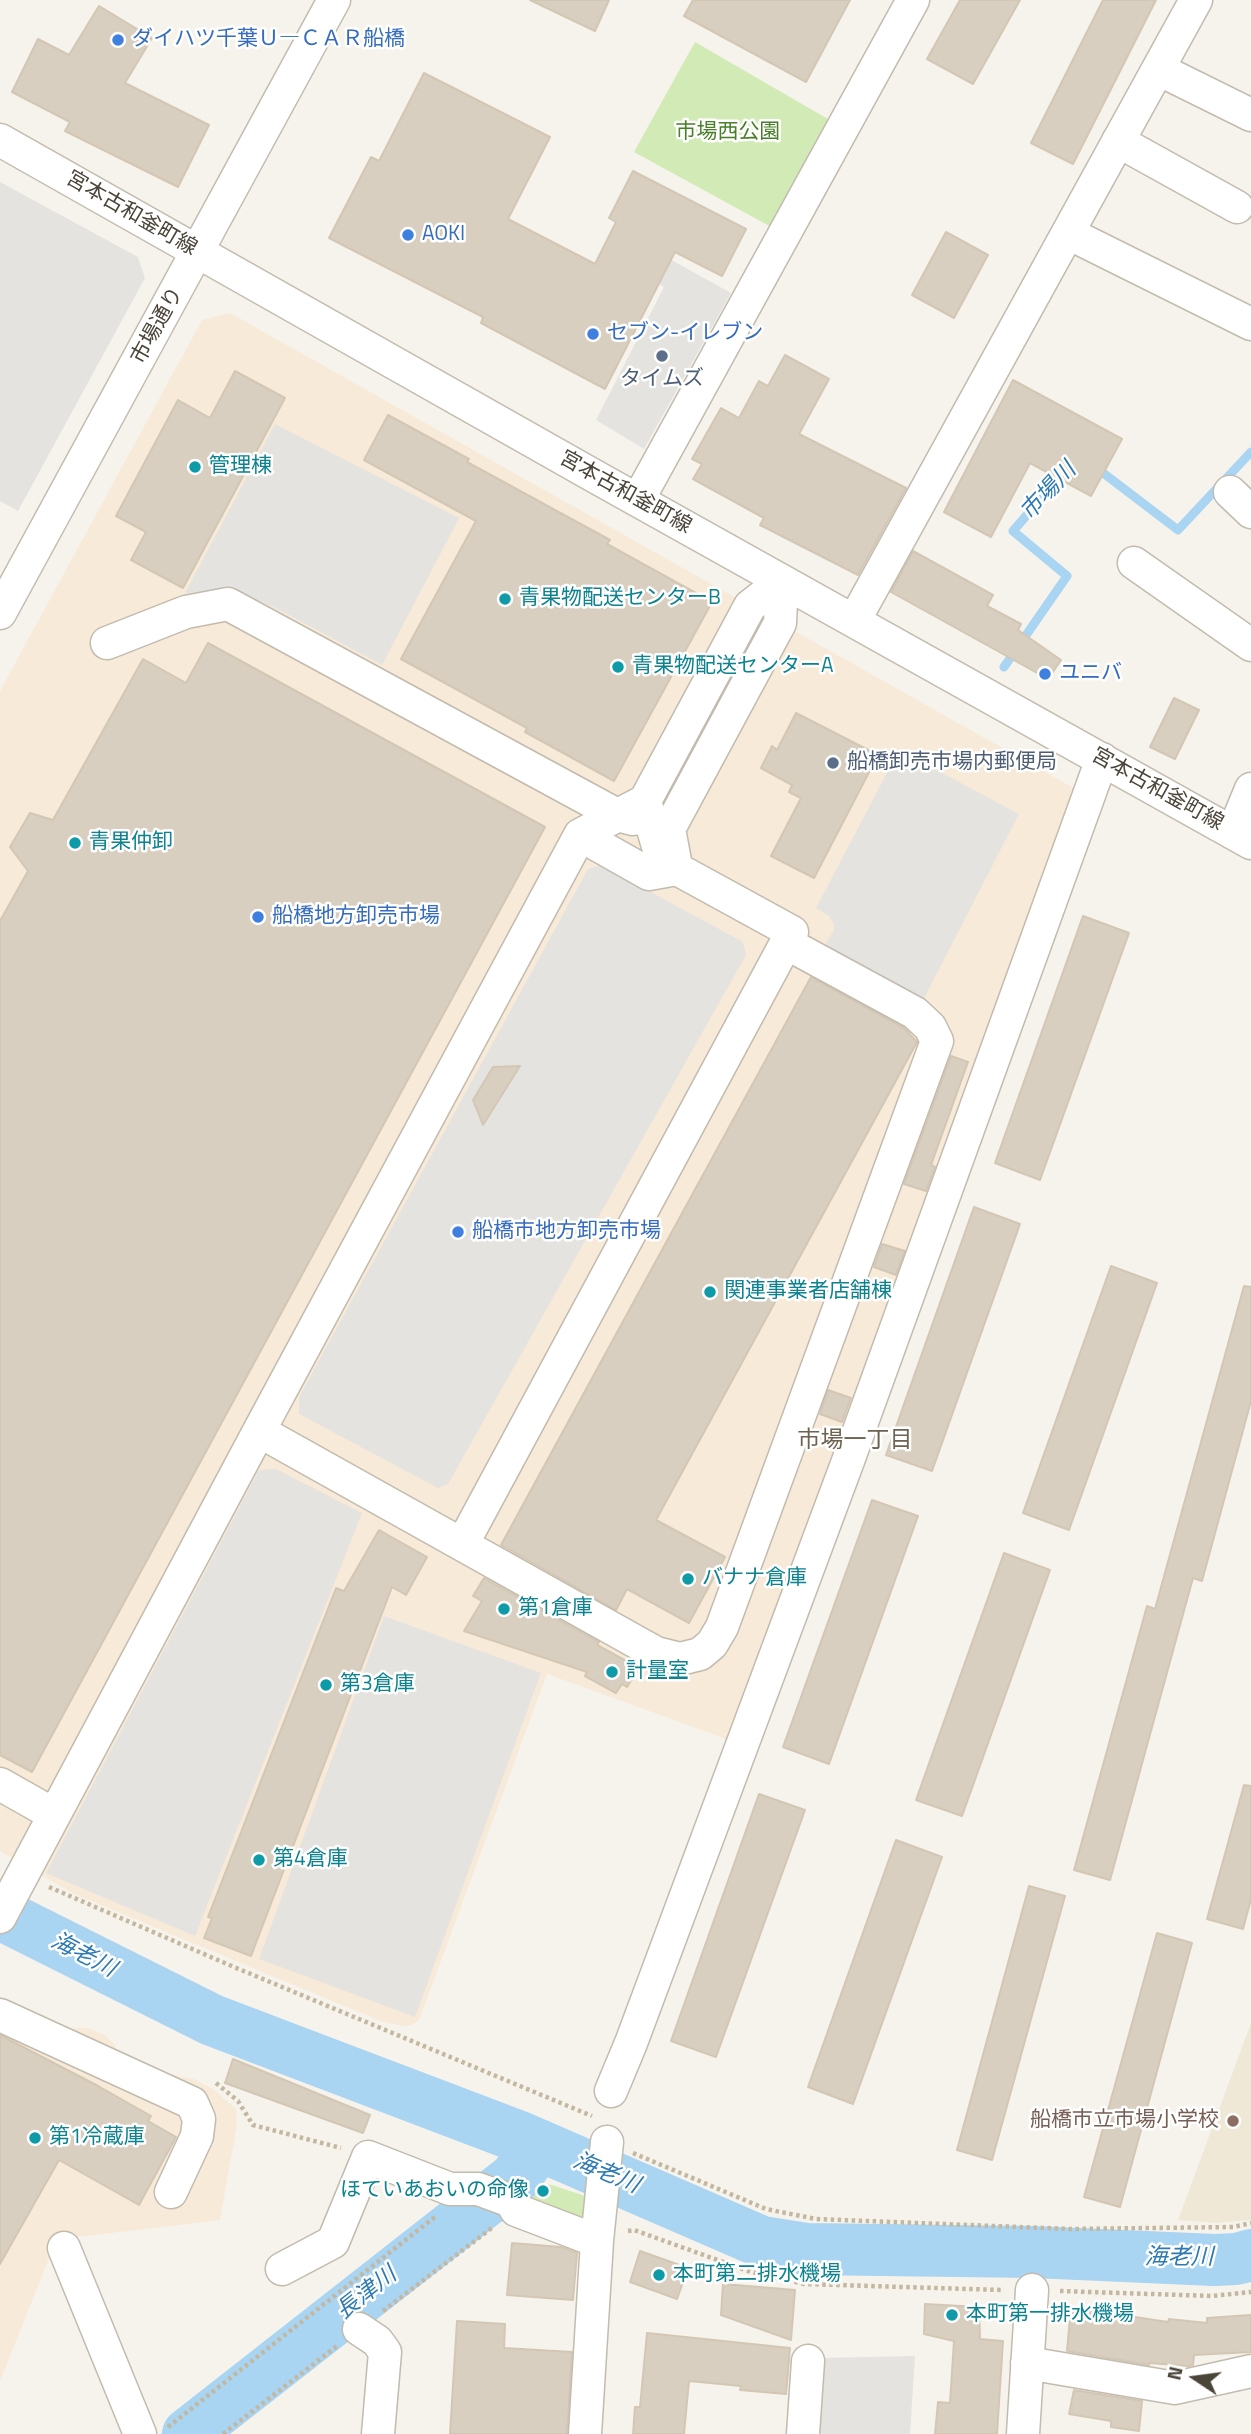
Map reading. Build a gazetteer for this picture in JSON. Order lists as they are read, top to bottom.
{
  "streets": {
    "street": ["宮本古和釜町線", "市場通り"]
  },
  "crossings": [
    ["宮本古和釜町線", "市場通り"]
  ],
  "districts": ["市場一丁目"],
  "water": ["市場川", "海老川", "長津川"],
  "parks": ["市場西公園"],
  "places": [
    "ダイハツ千葉Ｕ―ＣＡＲ船橋",
    "AOKI",
    "セブン-イレブン",
    "タイムズ",
    "管理棟",
    "青果物配送センターB",
    "青果物配送センターA",
    "ユニバ",
    "船橋卸売市場内郵便局",
    "青果仲卸",
    "船橋地方卸売市場",
    "船橋市地方卸売市場",
    "関連事業者店舗棟",
    "バナナ倉庫",
    "第1倉庫",
    "計量室",
    "第3倉庫",
    "第4倉庫",
    "船橋市立市場小学校",
    "第1冷蔵庫",
    "ほていあおいの命像",
    "本町第二排水機場",
    "本町第一排水機場"
  ],
  "north": "left"
}
